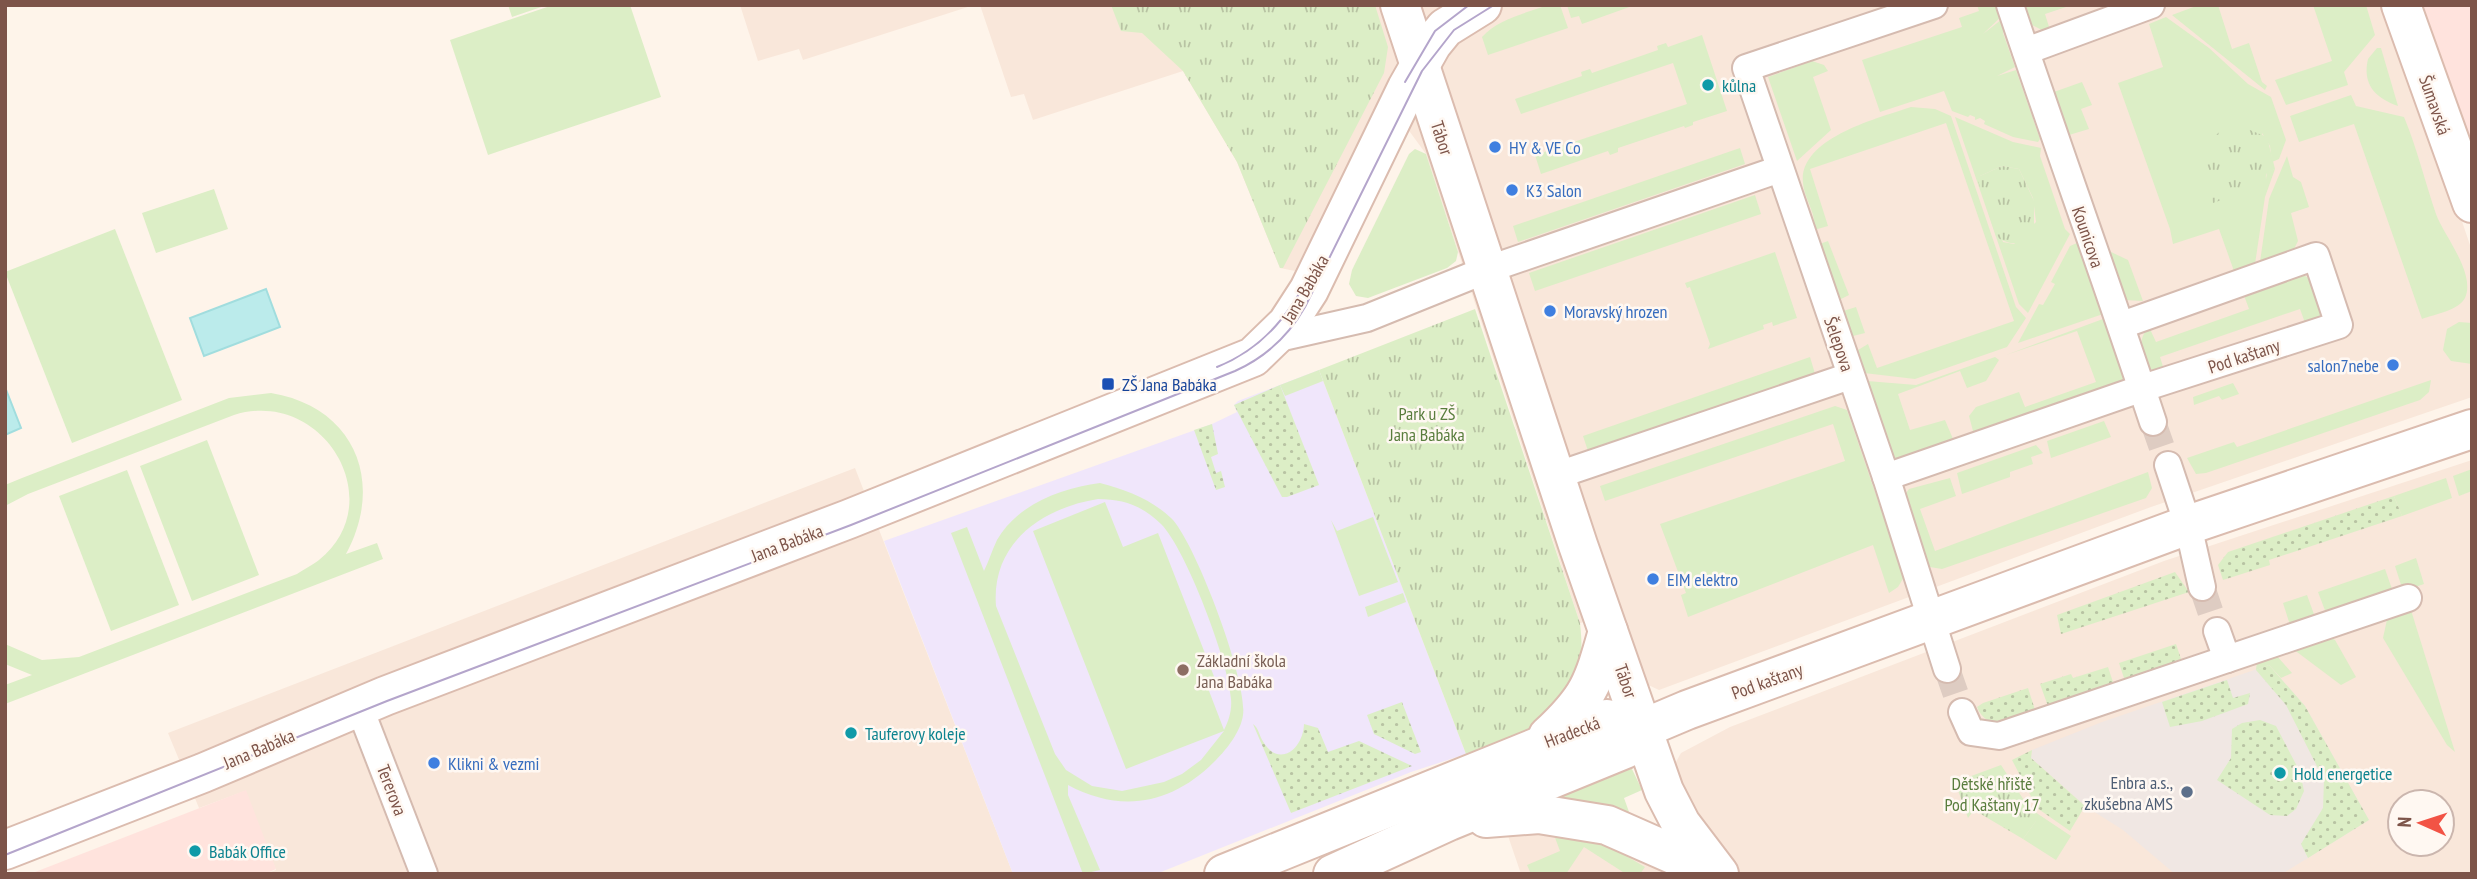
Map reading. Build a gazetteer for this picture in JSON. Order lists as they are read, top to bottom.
{
  "streets": {
    "street": [
      "Šumavská",
      "Tábor",
      "Kounicova",
      "Jana Babáka",
      "Šelepova",
      "Pod kaštany",
      "Hradecká",
      "Tererova"
    ]
  },
  "crossings": [
    ["Tábor", "Jana Babáka"],
    ["Tábor", "Pod kaštany"],
    ["Tábor", "Hradecká"],
    ["Kounicova", "Pod kaštany"],
    ["Jana Babáka", "Tererova"],
    ["Šelepova", "Pod kaštany"],
    ["Pod kaštany", "Hradecká"]
  ],
  "parks": ["Park u ZŠ Jana Babáka", "Dětské hřiště Pod Kaštany 17"],
  "places": {
    "other": [
      "kůlna",
      "HY & VE Co",
      "K3 Salon",
      "Moravský hrozen",
      "salon7nebe",
      "EIM elektro",
      "Základní škola Jana Babáka",
      "Tauferovy koleje",
      "Klikni & vezmi",
      "Hold energetice",
      "Enbra a.s., zkušebna AMS",
      "Babák Office"
    ],
    "transit": ["ZŠ Jana Babáka"]
  },
  "north": "left"
}
